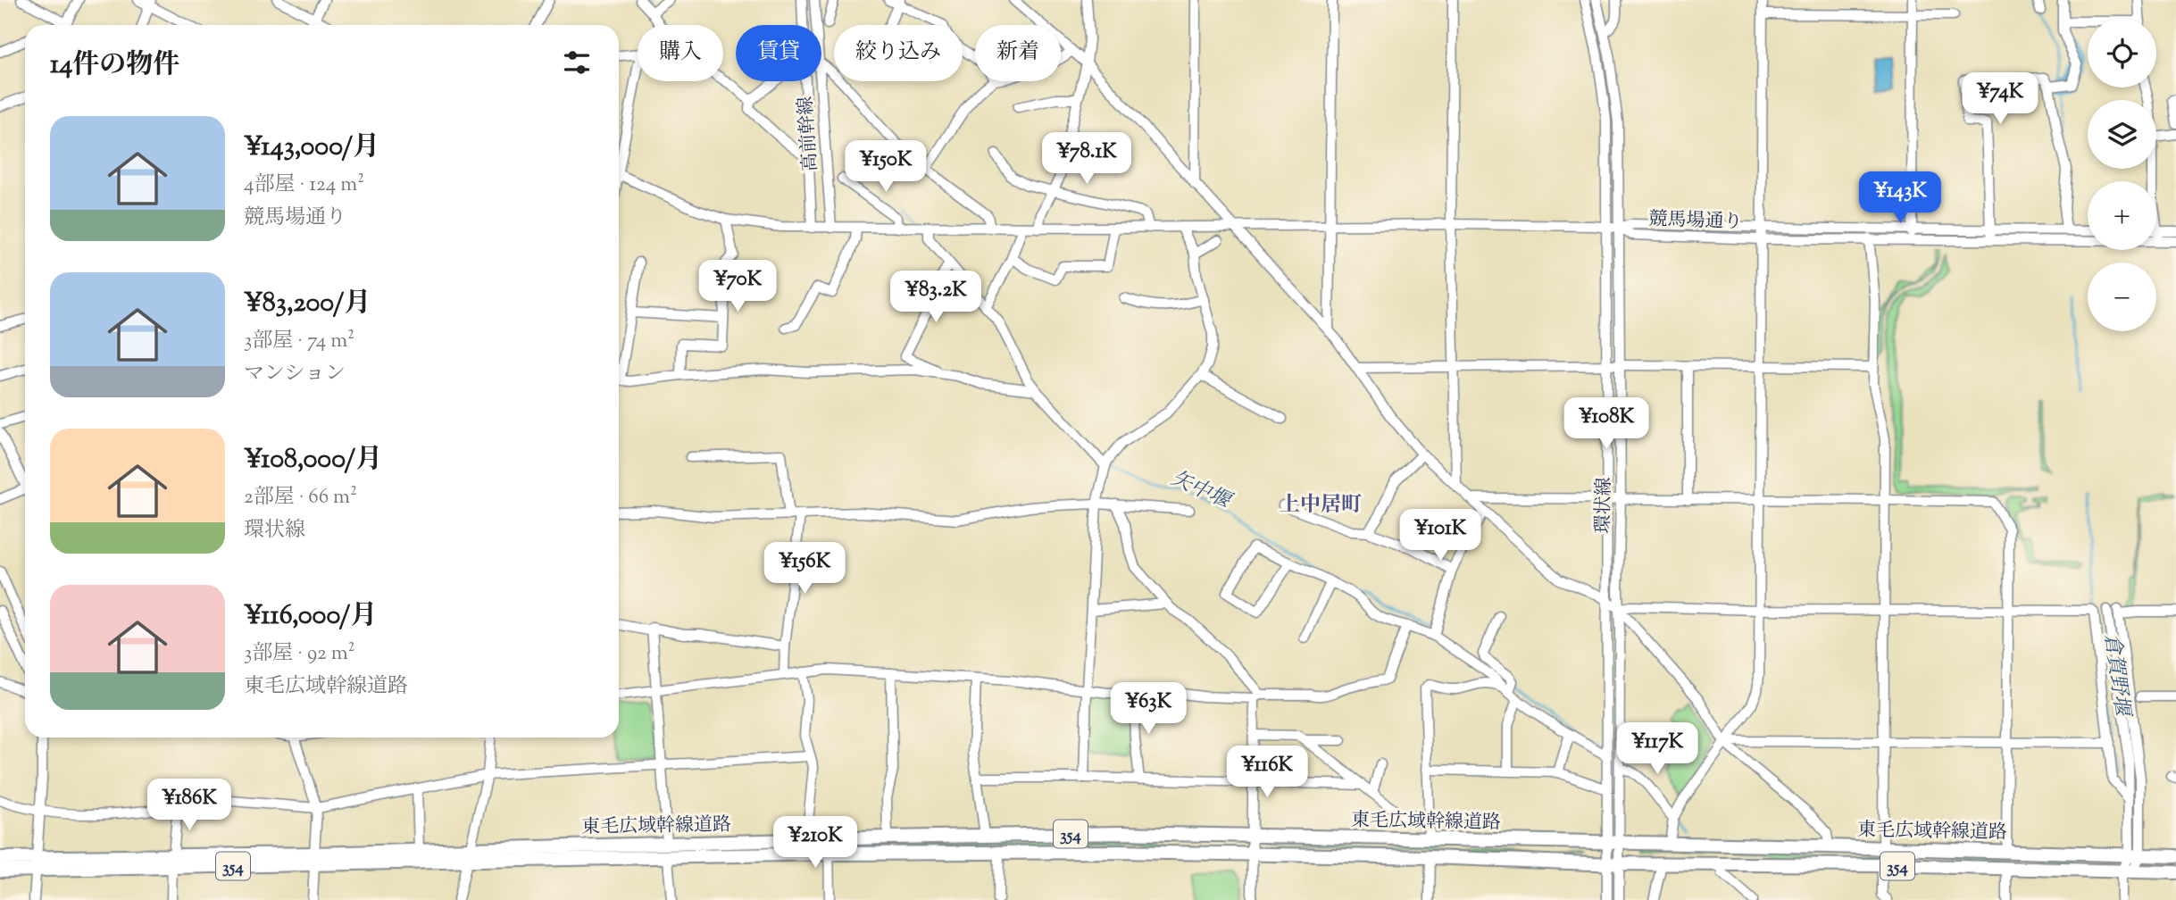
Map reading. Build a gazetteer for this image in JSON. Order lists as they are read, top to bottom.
{
  "streets": {
    "highway": ["東毛広域幹線道路", "354"],
    "street": ["高前幹線", "競馬場通り", "環状線"]
  },
  "crossings": [
    ["競馬場通り", "環状線"],
    ["環状線", "東毛広域幹線道路"]
  ],
  "districts": ["上中居町"],
  "water": ["矢中堰", "倉賀野堰"],
  "page": {
    "map_buttons": ["+", "−"],
    "chip": [
      "購入",
      "賃貸",
      "絞り込み",
      "新着"
    ],
    "heading": "14件の物件",
    "price": [
      "¥74K",
      "¥78.1K",
      "¥150K",
      "¥143K",
      "¥70K",
      "¥83.2K",
      "¥108K",
      "¥101K",
      "¥156K",
      "¥63K",
      "¥117K",
      "¥116K",
      "¥186K",
      "¥210K"
    ],
    "list": [
      {
        "name": "¥143,000/月",
        "note": "4部屋 · 124 m² · 競馬場通り"
      },
      {
        "name": "¥83,200/月",
        "note": "3部屋 · 74 m² · マンション"
      },
      {
        "name": "¥108,000/月",
        "note": "2部屋 · 66 m² · 環状線"
      },
      {
        "name": "¥116,000/月",
        "note": "3部屋 · 92 m² · 東毛広域幹線道路"
      }
    ]
  }
}
